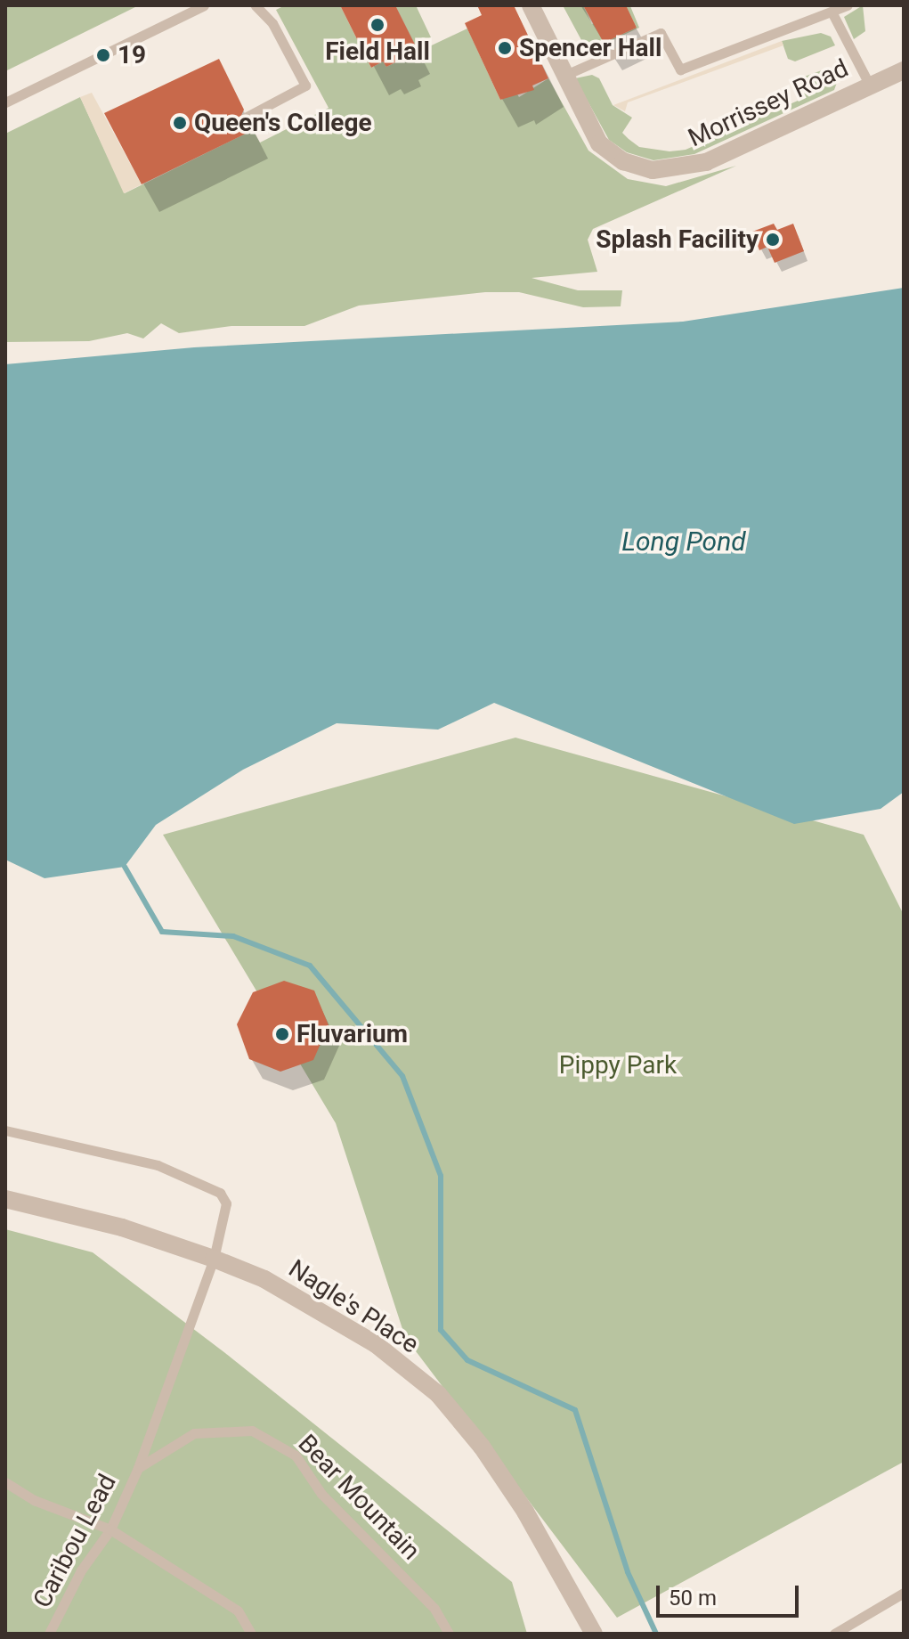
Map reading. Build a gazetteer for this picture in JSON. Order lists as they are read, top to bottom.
{
  "streets": {
    "street": ["Morrissey Road", "Nagle's Place"],
    "lane": ["Bear Mountain", "Caribou Lead"]
  },
  "crossings": [
    ["Nagle's Place", "Caribou Lead"],
    ["Bear Mountain", "Caribou Lead"]
  ],
  "water": ["Long Pond"],
  "parks": ["Pippy Park"],
  "places": [
    "Field Hall",
    "Spencer Hall",
    "19",
    "Queen's College",
    "Splash Facility",
    "Fluvarium"
  ],
  "scale_bar": "50 m"
}
